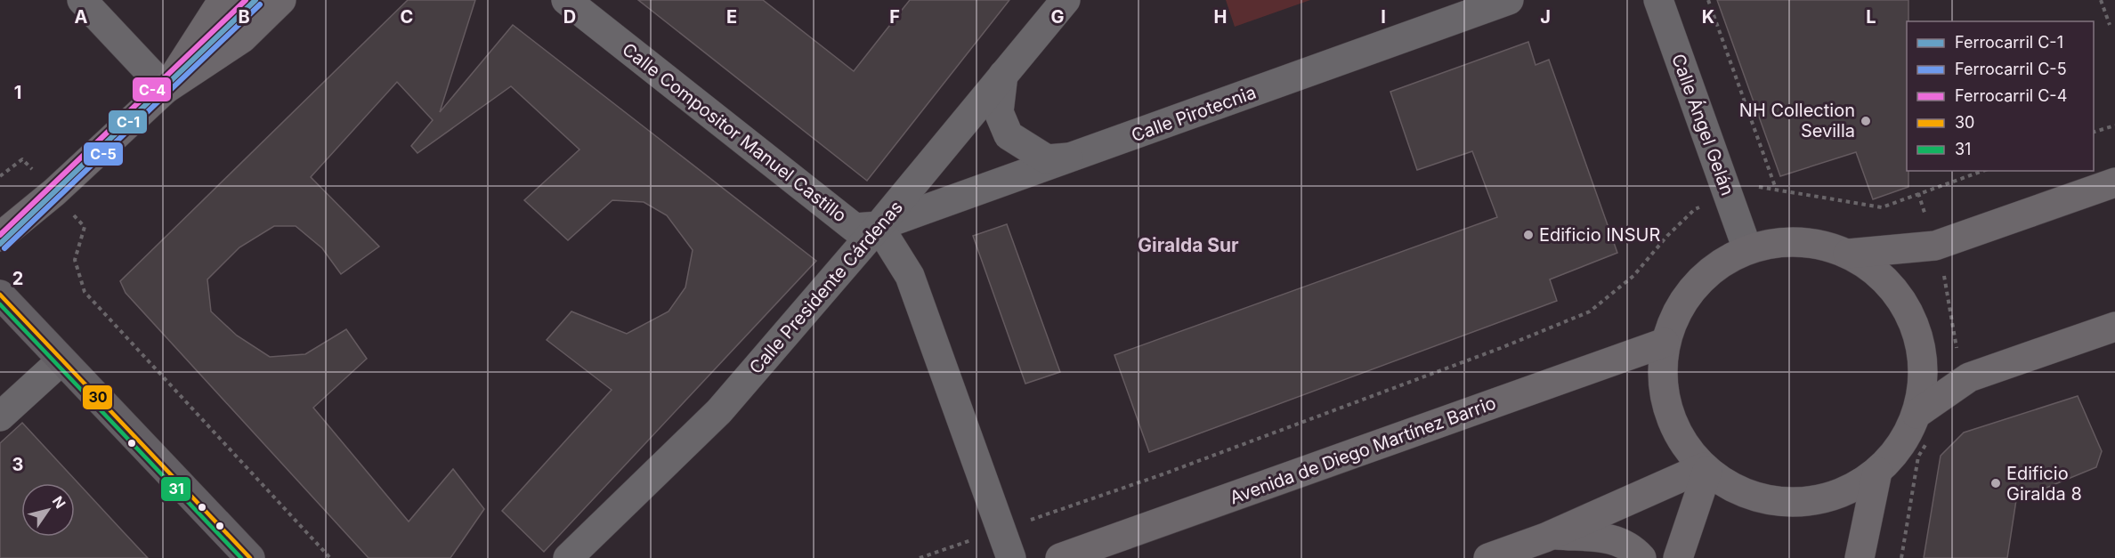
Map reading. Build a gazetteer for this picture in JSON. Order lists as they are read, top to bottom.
{
  "streets": {
    "main road": ["Avenida de Diego Martínez Barrio"],
    "street": [
      "Calle Pirotecnia",
      "Calle Ángel Gelán",
      "Calle Compositor Manuel Castillo",
      "Calle Presidente Cárdenas"
    ]
  },
  "crossings": [
    ["Calle Pirotecnia", "Calle Compositor Manuel Castillo"],
    ["Calle Pirotecnia", "Calle Presidente Cárdenas"],
    ["Calle Compositor Manuel Castillo", "Calle Presidente Cárdenas"]
  ],
  "districts": ["Giralda Sur"],
  "places": ["NH Collection Sevilla", "Edificio INSUR", "Edificio Giralda 8"],
  "lines": [
    "rail line C-1",
    "rail line C-4",
    "rail line C-5",
    "transit line 30",
    "transit line 31"
  ],
  "legend": [
    "Ferrocarril C-1",
    "Ferrocarril C-5",
    "Ferrocarril C-4",
    "30",
    "31"
  ],
  "north": "top right",
  "grid": {
    "columns": [
      "A",
      "B",
      "C",
      "D",
      "E",
      "F",
      "G",
      "H",
      "I",
      "J",
      "K",
      "L"
    ],
    "rows": ["1", "2", "3"]
  }
}
